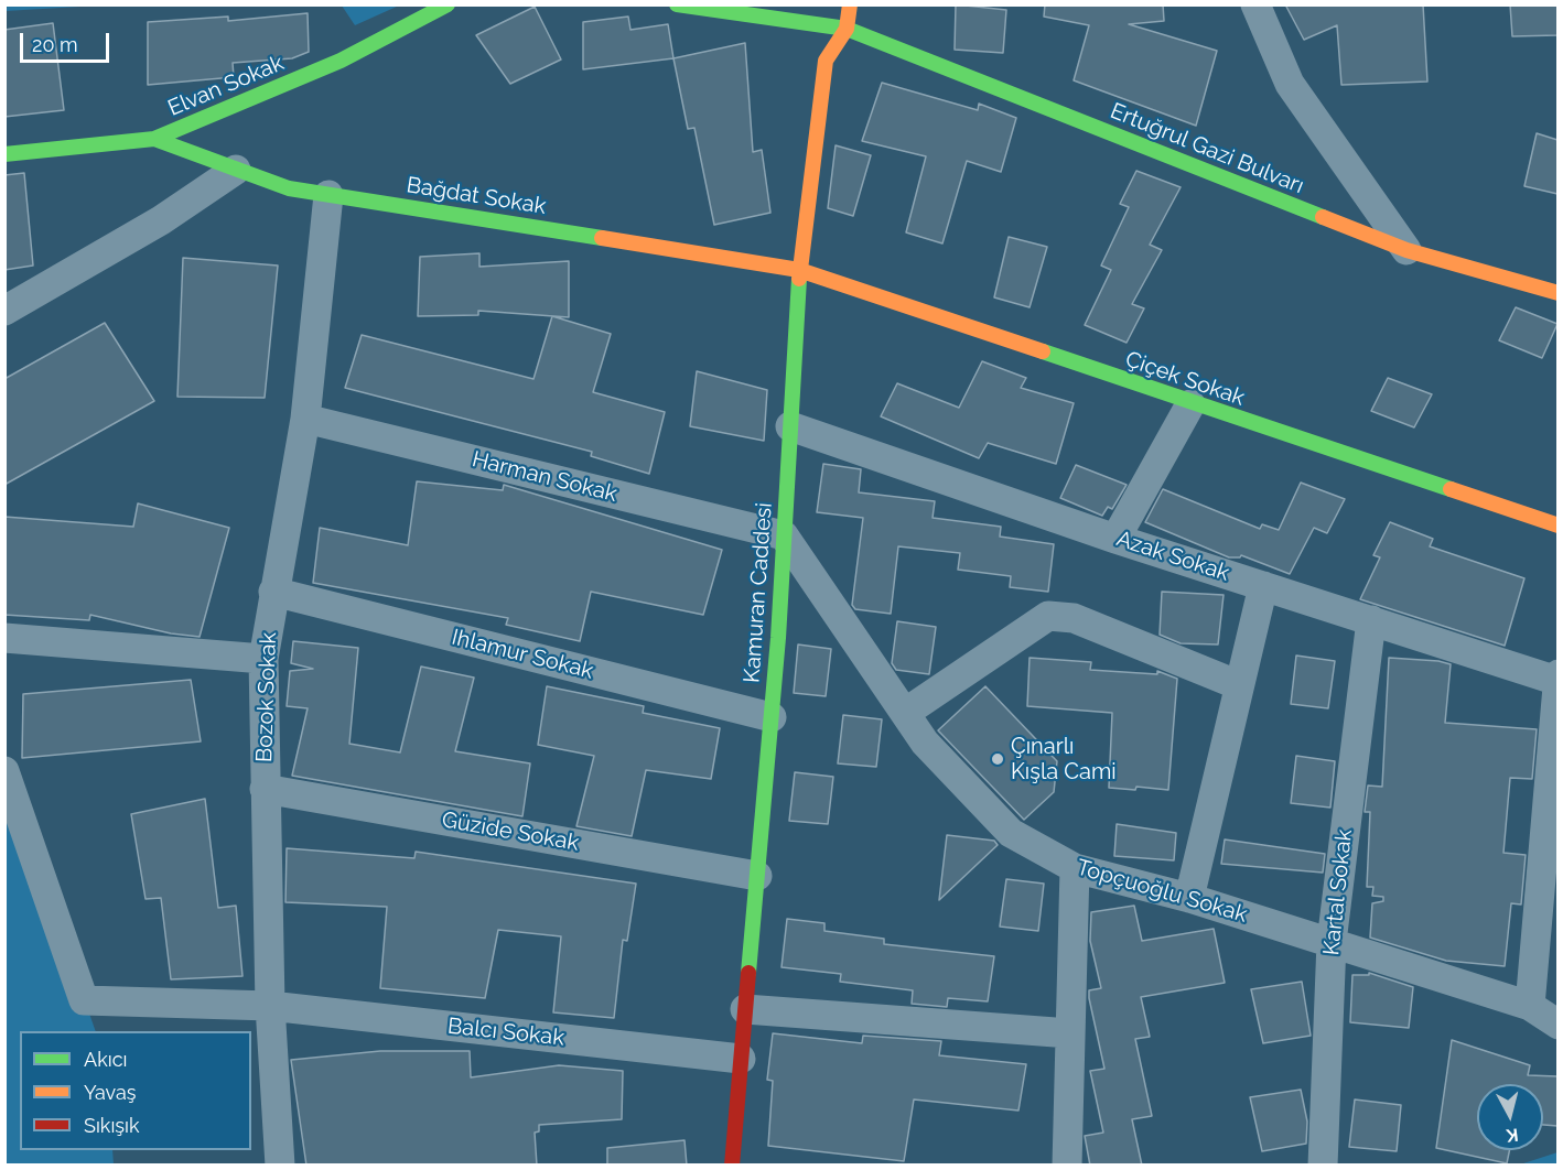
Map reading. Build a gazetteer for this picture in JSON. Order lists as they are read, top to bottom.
{
  "streets": {
    "street": [
      "Elvan Sokak",
      "Ertuğrul Gazi Bulvarı",
      "Bağdat Sokak",
      "Çiçek Sokak",
      "Harman Sokak",
      "Azak Sokak",
      "Kamuran Caddesi",
      "Ihlamur Sokak",
      "Bozok Sokak",
      "Güzide Sokak",
      "Topçuoğlu Sokak",
      "Kartal Sokak",
      "Balcı Sokak"
    ]
  },
  "crossings": [
    ["Elvan Sokak", "Bağdat Sokak"],
    ["Ertuğrul Gazi Bulvarı", "Kamuran Caddesi"],
    ["Bağdat Sokak", "Çiçek Sokak"],
    ["Bağdat Sokak", "Kamuran Caddesi"],
    ["Bağdat Sokak", "Bozok Sokak"],
    ["Çiçek Sokak", "Kamuran Caddesi"],
    ["Harman Sokak", "Kamuran Caddesi"],
    ["Harman Sokak", "Bozok Sokak"],
    ["Harman Sokak", "Topçuoğlu Sokak"],
    ["Azak Sokak", "Kamuran Caddesi"],
    ["Azak Sokak", "Kartal Sokak"],
    ["Kamuran Caddesi", "Ihlamur Sokak"],
    ["Kamuran Caddesi", "Güzide Sokak"],
    ["Kamuran Caddesi", "Topçuoğlu Sokak"],
    ["Kamuran Caddesi", "Balcı Sokak"],
    ["Ihlamur Sokak", "Bozok Sokak"],
    ["Bozok Sokak", "Güzide Sokak"],
    ["Bozok Sokak", "Balcı Sokak"],
    ["Topçuoğlu Sokak", "Kartal Sokak"]
  ],
  "places": ["Çınarlı Kışla Cami"],
  "legend": ["Akıcı", "Yavaş", "Sıkışık"],
  "scale_bar": "20 m",
  "north": "bottom"
}
